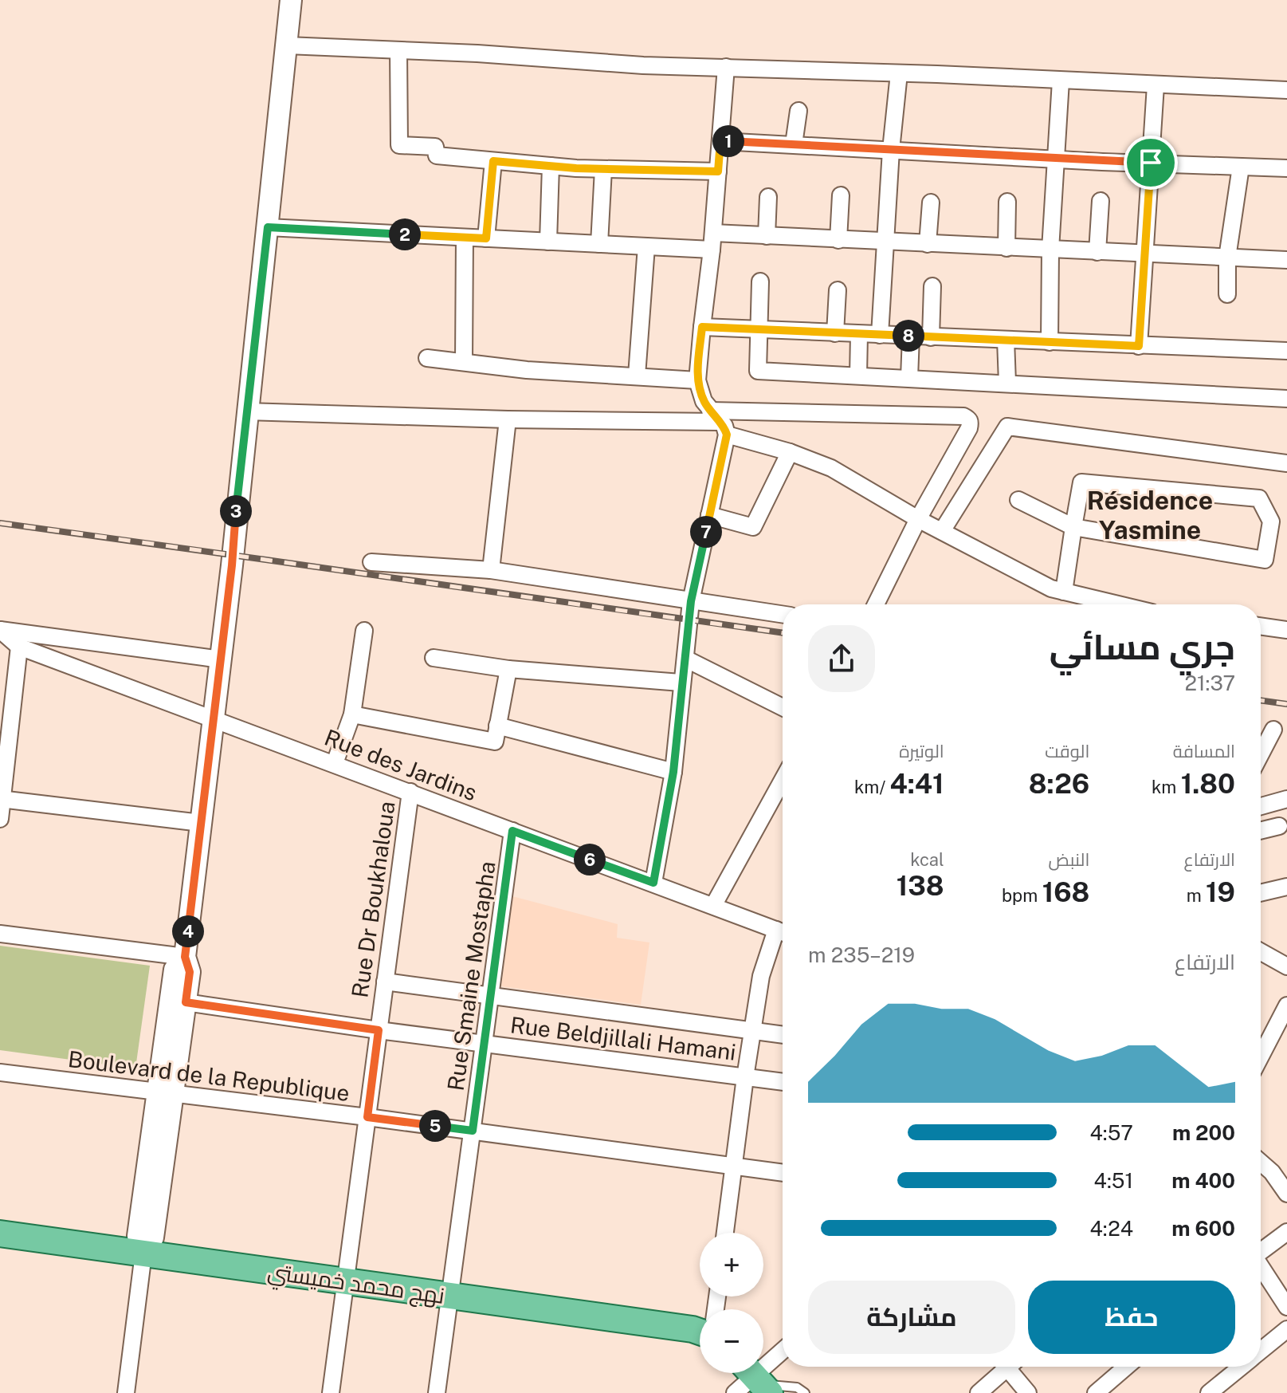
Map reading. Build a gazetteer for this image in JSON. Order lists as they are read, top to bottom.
{
  "streets": {
    "main road": ["نهج محمد خميستي"],
    "street": [
      "Rue des Jardins",
      "Rue Dr Boukhaloua",
      "Rue Smaine Mostapha",
      "Rue Beldjillali Hamani",
      "Boulevard de la Republique"
    ]
  },
  "crossings": [
    ["Rue des Jardins", "Rue Dr Boukhaloua"],
    ["Rue des Jardins", "Rue Smaine Mostapha"],
    ["Rue Dr Boukhaloua", "Rue Beldjillali Hamani"],
    ["Rue Dr Boukhaloua", "Boulevard de la Republique"],
    ["Rue Dr Boukhaloua", "نهج محمد خميستي"],
    ["Rue Smaine Mostapha", "Rue Beldjillali Hamani"],
    ["Rue Smaine Mostapha", "Boulevard de la Republique"],
    ["Rue Smaine Mostapha", "نهج محمد خميستي"]
  ],
  "districts": ["Résidence Yasmine"],
  "page": {
    "pins": [
      "1",
      "2",
      "8",
      "3",
      "7",
      "6",
      "4",
      "5"
    ],
    "heading": ["جري مسائي", "21:37"],
    "stats": [
      ["المسافة", "1.80 km"],
      ["الوقت", "8:26"],
      ["الوتيرة", "4:41 /km"],
      ["الارتفاع", "19 m"],
      ["النبض", "168 bpm"],
      ["kcal", "138"]
    ],
    "chart": ["الارتفاع", "219–235 m"],
    "list": [
      {
        "name": "200 m",
        "note": "4:57"
      },
      {
        "name": "400 m",
        "note": "4:51"
      },
      {
        "name": "600 m",
        "note": "4:24"
      }
    ],
    "map_buttons": ["+", "−"],
    "buttons": ["حفظ", "مشاركة"]
  }
}
